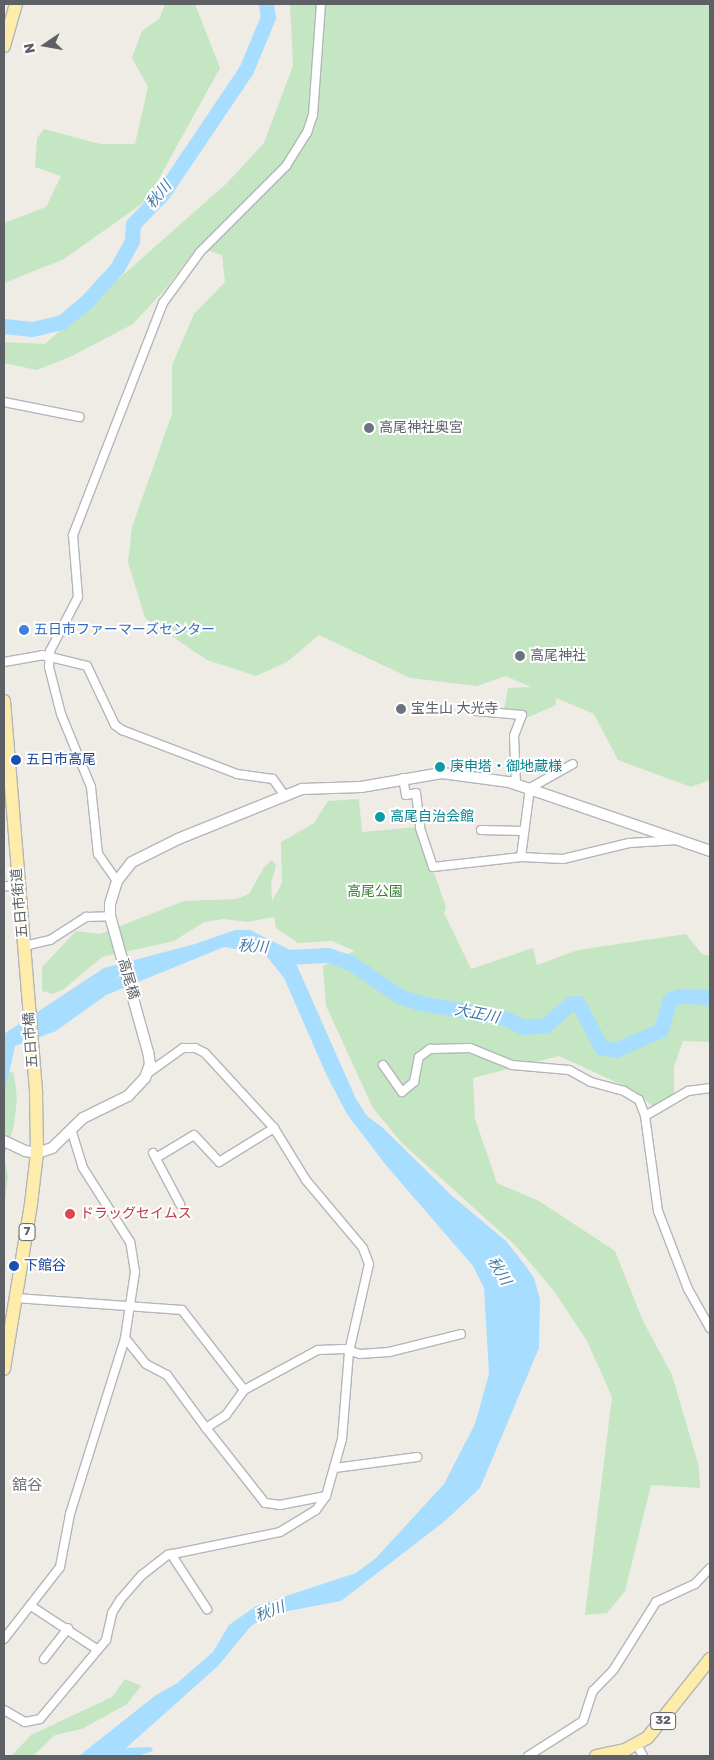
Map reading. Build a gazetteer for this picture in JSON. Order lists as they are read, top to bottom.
{
  "streets": {
    "main road": [
      "五日市街道",
      "五日市橋",
      "7",
      "32"
    ],
    "street": ["高尾橋"]
  },
  "crossings": [
    ["五日市街道", "五日市橋"],
    ["五日市橋", "7"]
  ],
  "districts": ["舘谷"],
  "water": ["秋川", "大正川"],
  "parks": ["高尾公園"],
  "places": [
    "高尾神社奥宮",
    "五日市ファーマーズセンター",
    "高尾神社",
    "宝生山 大光寺",
    "五日市高尾",
    "庚申塔・御地蔵様",
    "高尾自治会館",
    "ドラッグセイムス",
    "下館谷"
  ],
  "north": "left"
}
